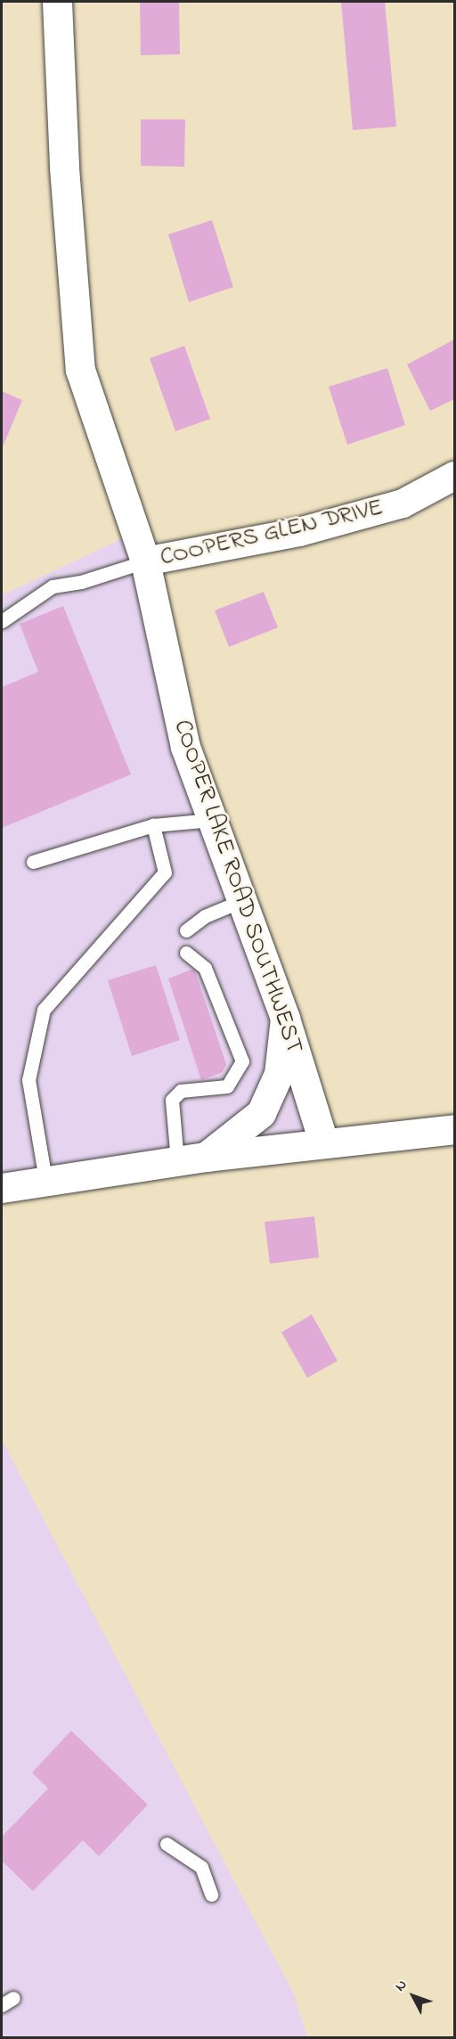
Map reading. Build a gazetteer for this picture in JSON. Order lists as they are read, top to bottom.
{
  "streets": {
    "street": ["COOPERS GLEN DRIVE", "COOPER LAKE ROAD SOUTHWEST"]
  },
  "crossings": [
    ["COOPERS GLEN DRIVE", "COOPER LAKE ROAD SOUTHWEST"]
  ],
  "north": "top left"
}
